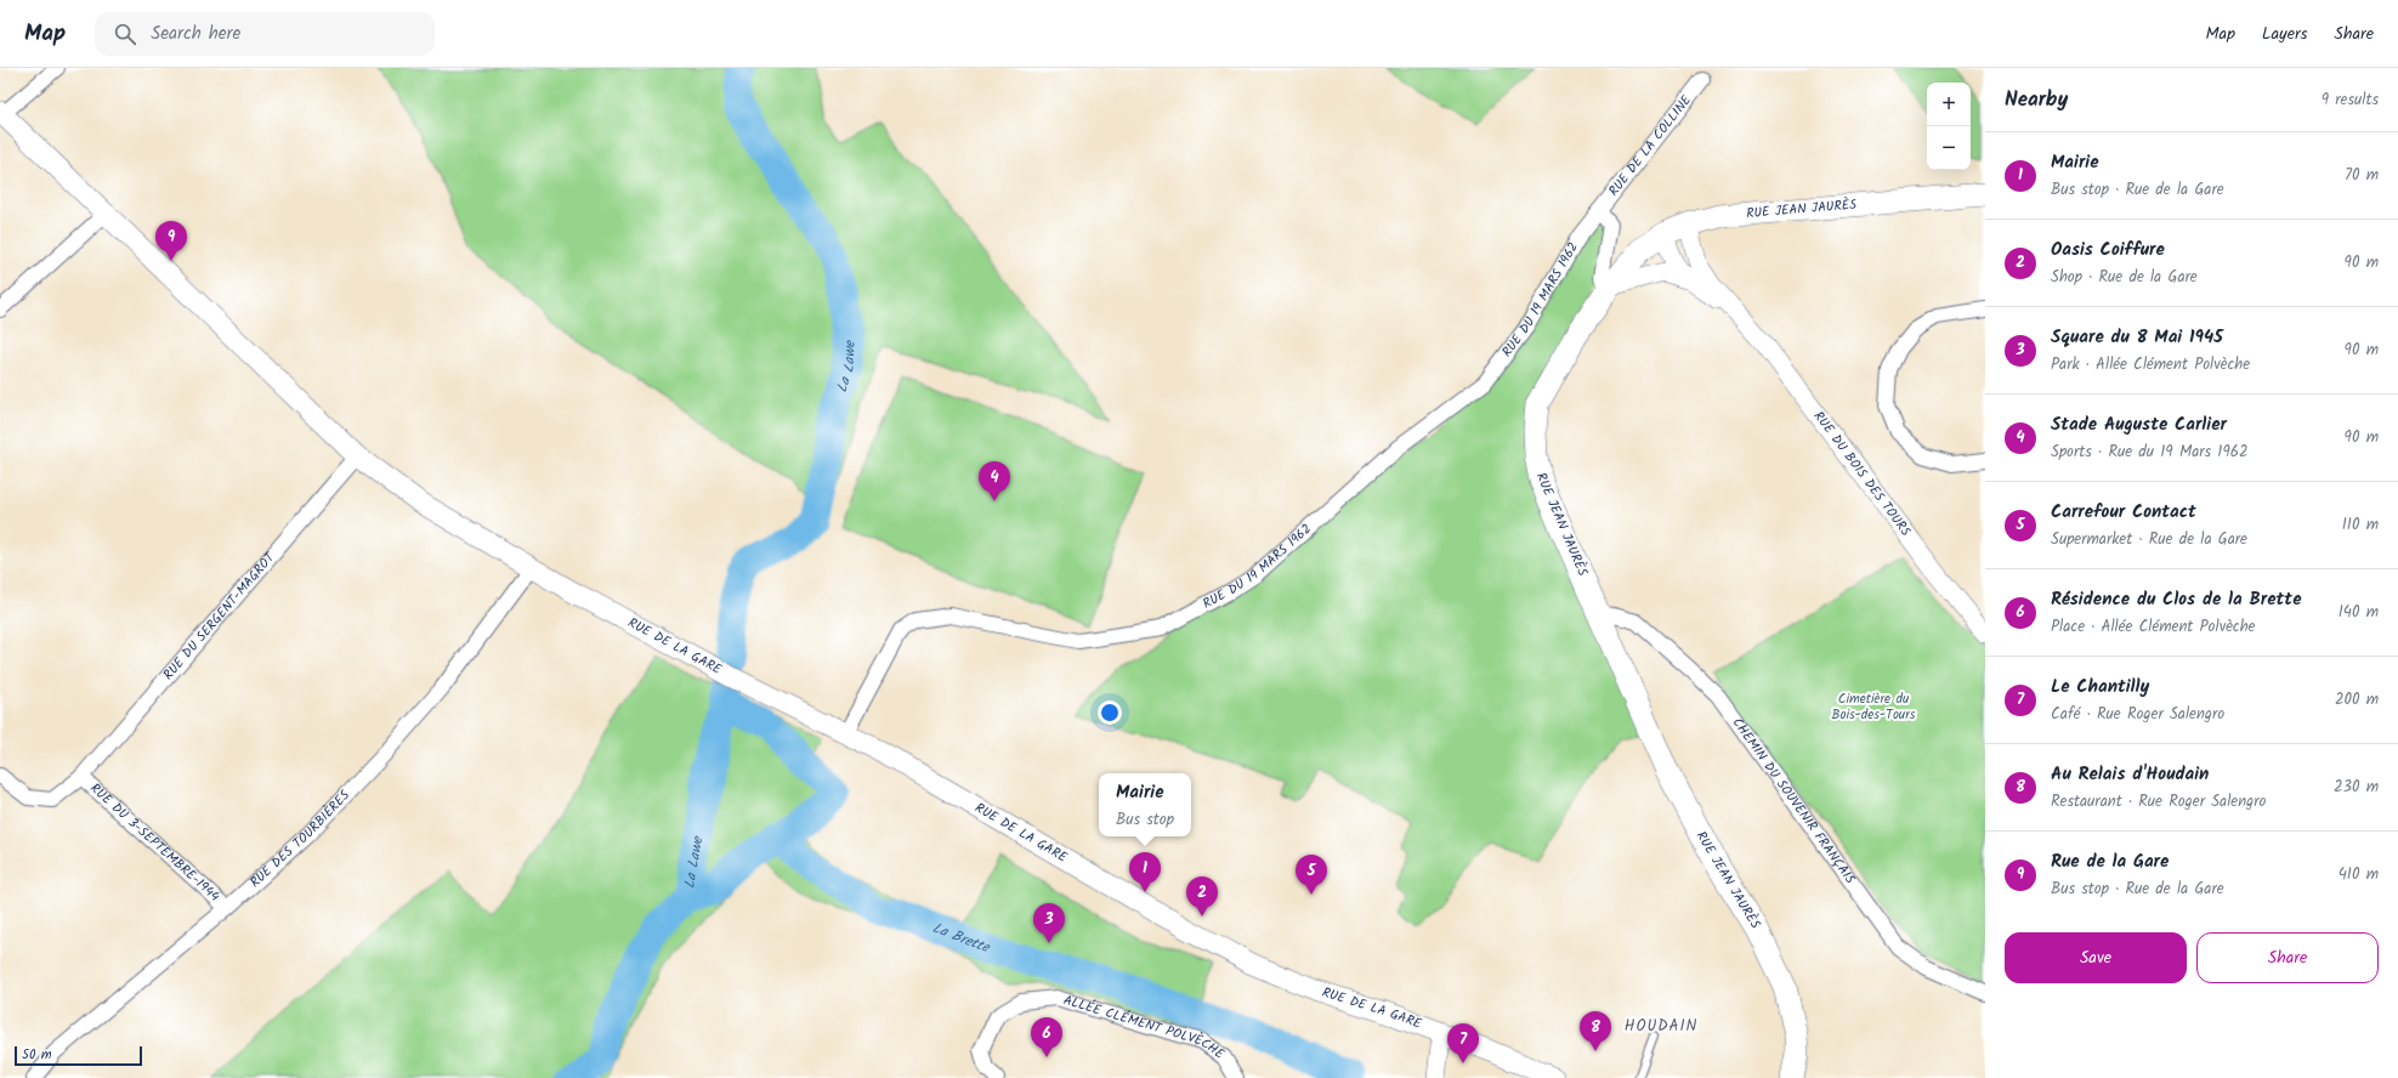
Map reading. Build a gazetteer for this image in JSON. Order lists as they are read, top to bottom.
{
  "streets": {
    "main road": ["RUE JEAN JAURÈS", "RUE DE LA GARE"],
    "street": [
      "RUE DE LA COLLINE",
      "RUE DU 19 MARS 1962",
      "RUE DU BOIS DES TOURS",
      "RUE DU SERGENT-MAGROT",
      "CHEMIN DU SOUVENIR FRANÇAIS",
      "RUE DES TOURBIÈRES",
      "RUE DU 3-SEPTEMBRE-1944",
      "ALLÉE CLÉMENT POLVÈCHE"
    ]
  },
  "crossings": [
    ["RUE DE LA COLLINE", "RUE DU 19 MARS 1962"],
    ["RUE JEAN JAURÈS", "CHEMIN DU SOUVENIR FRANÇAIS"],
    ["RUE DU 19 MARS 1962", "RUE DE LA GARE"],
    ["RUE DU SERGENT-MAGROT", "RUE DE LA GARE"],
    ["RUE DU SERGENT-MAGROT", "RUE DU 3-SEPTEMBRE-1944"],
    ["RUE DE LA GARE", "RUE DES TOURBIÈRES"],
    ["RUE DES TOURBIÈRES", "RUE DU 3-SEPTEMBRE-1944"]
  ],
  "districts": ["HOUDAIN"],
  "water": ["La Lawe", "La Brette"],
  "parks": ["Cimetière du Bois-des-Tours"],
  "scale_bar": "50 m",
  "page": {
    "header": "Map",
    "search": "Search here",
    "nav": ["Map", "Layers", "Share"],
    "heading": ["Nearby", "9 results"],
    "map_buttons": ["+", "−"],
    "list": [
      {
        "mark": "1",
        "name": "Mairie",
        "note": "Bus stop · Rue de la Gare",
        "value": "70 m"
      },
      {
        "mark": "2",
        "name": "Oasis Coiffure",
        "note": "Shop · Rue de la Gare",
        "value": "90 m"
      },
      {
        "mark": "3",
        "name": "Square du 8 Mai 1945",
        "note": "Park · Allée Clément Polvèche",
        "value": "90 m"
      },
      {
        "mark": "4",
        "name": "Stade Auguste Carlier",
        "note": "Sports · Rue du 19 Mars 1962",
        "value": "90 m"
      },
      {
        "mark": "5",
        "name": "Carrefour Contact",
        "note": "Supermarket · Rue de la Gare",
        "value": "110 m"
      },
      {
        "mark": "6",
        "name": "Résidence du Clos de la Brette",
        "note": "Place · Allée Clément Polvèche",
        "value": "140 m"
      },
      {
        "mark": "7",
        "name": "Le Chantilly",
        "note": "Café · Rue Roger Salengro",
        "value": "200 m"
      },
      {
        "mark": "8",
        "name": "Au Relais d'Houdain",
        "note": "Restaurant · Rue Roger Salengro",
        "value": "230 m"
      },
      {
        "mark": "9",
        "name": "Rue de la Gare",
        "note": "Bus stop · Rue de la Gare",
        "value": "410 m"
      }
    ],
    "pins": [
      "9",
      "4",
      "1",
      "5",
      "2",
      "3",
      "8",
      "6",
      "7"
    ],
    "popup": ["Mairie", "Bus stop"],
    "buttons": ["Save", "Share"],
    "scale": "50 m"
  }
}
